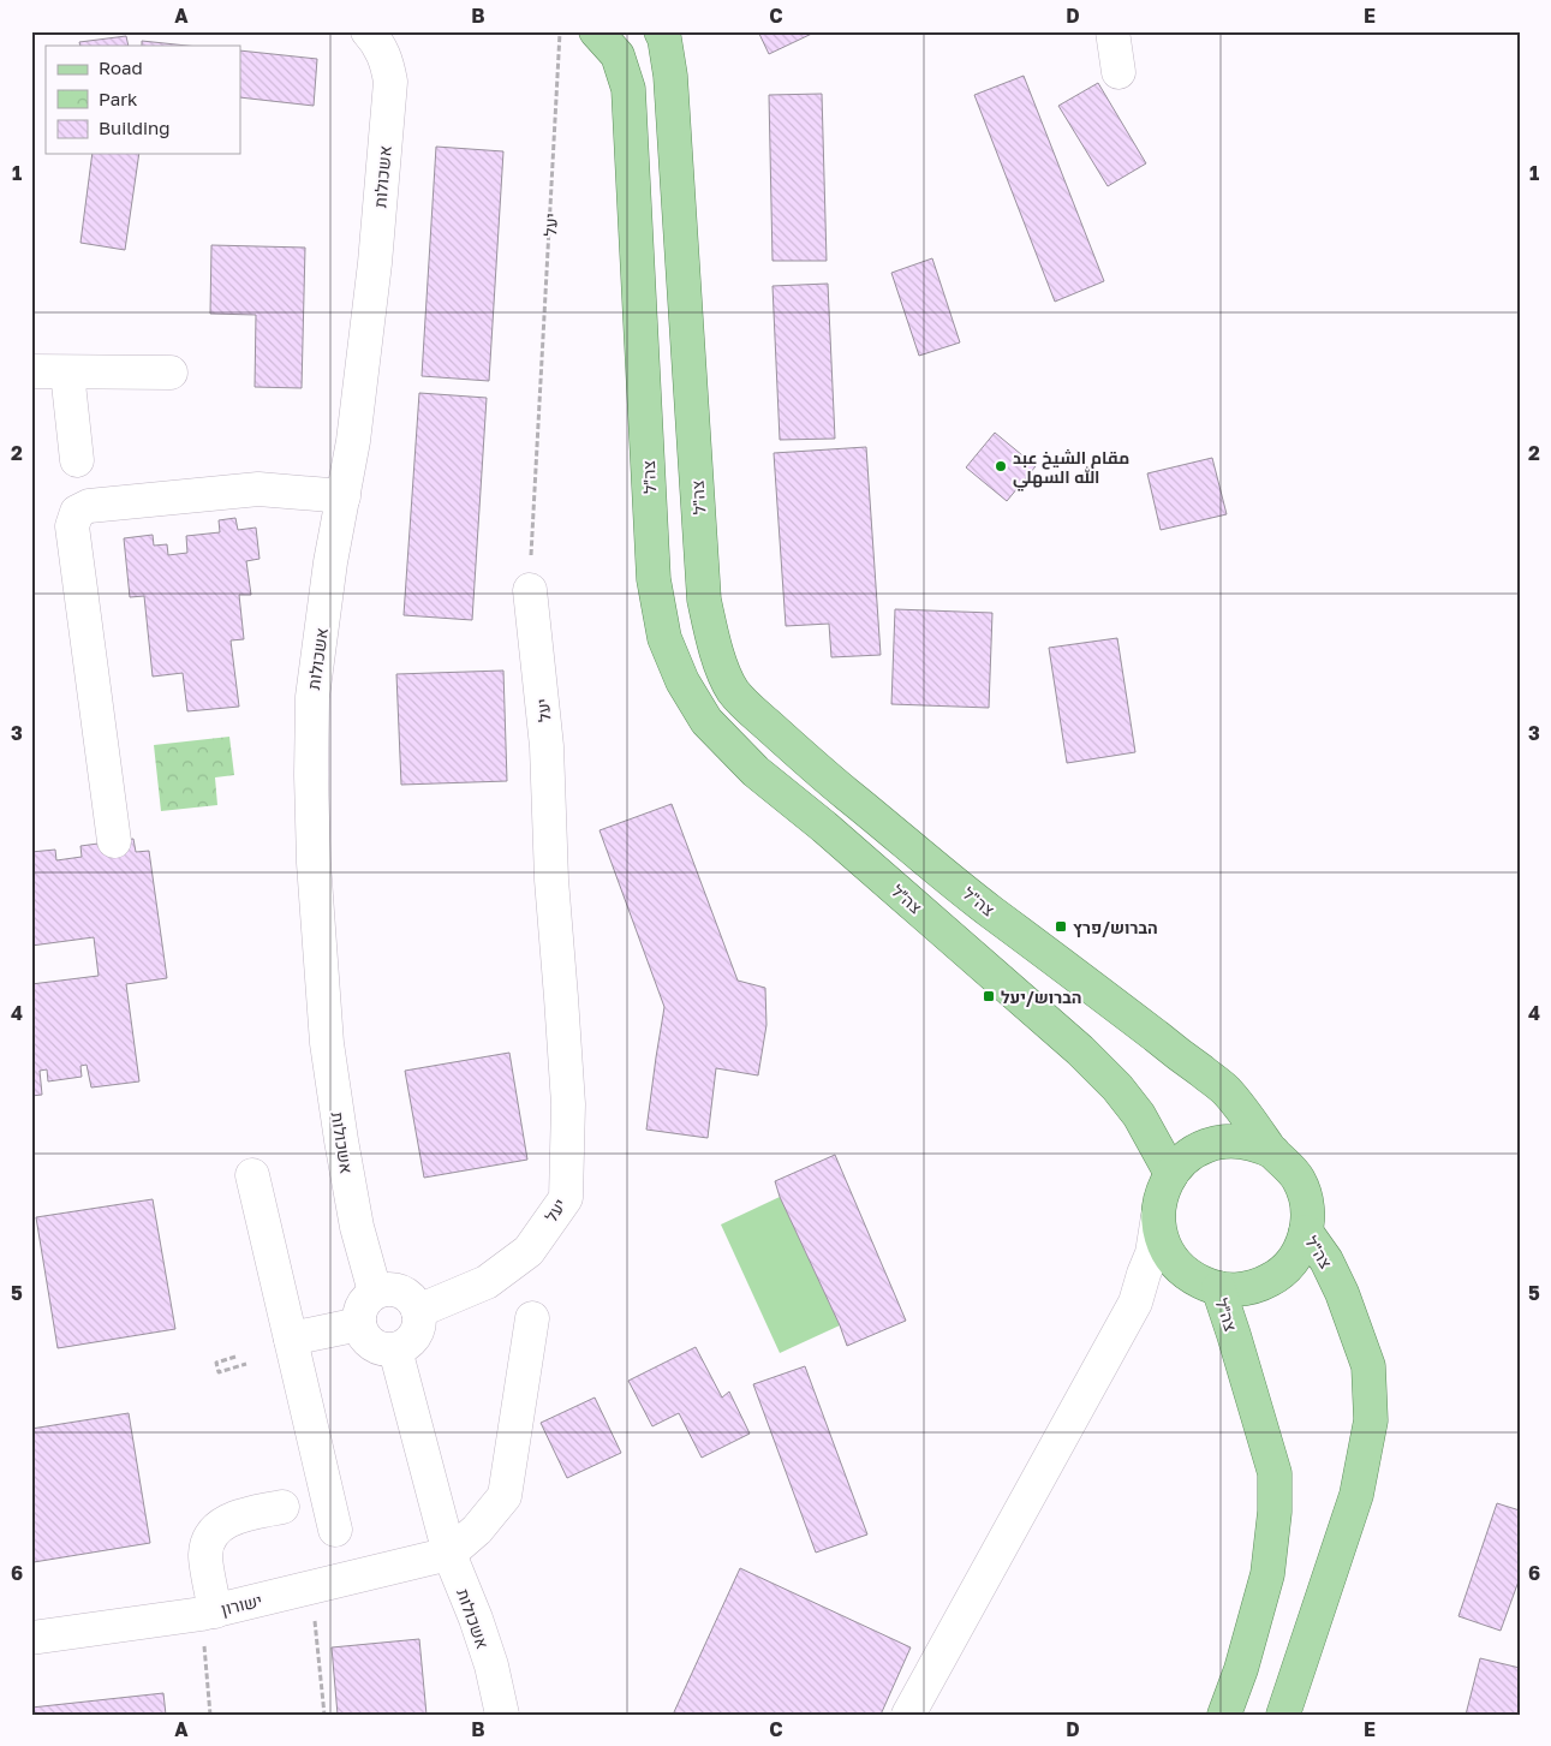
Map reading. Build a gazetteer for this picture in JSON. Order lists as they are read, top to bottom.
{
  "streets": {
    "main road": ["צה״ל", "צה\"ל"],
    "street": ["אשכולות", "יעל", "ישורון"]
  },
  "crossings": [
    ["אשכולות", "יעל"],
    ["אשכולות", "ישורון"],
    ["צה״ל", "צה\"ל"]
  ],
  "places": {
    "other": ["مقام الشيخ عبد الله السهلي"],
    "transit": ["הברוש/פרץ", "הברוש/יעל"]
  },
  "legend": ["Road", "Park", "Building"],
  "grid": {
    "columns": [
      "A",
      "B",
      "C",
      "D",
      "E"
    ],
    "rows": [
      "1",
      "2",
      "3",
      "4",
      "5",
      "6"
    ]
  }
}
